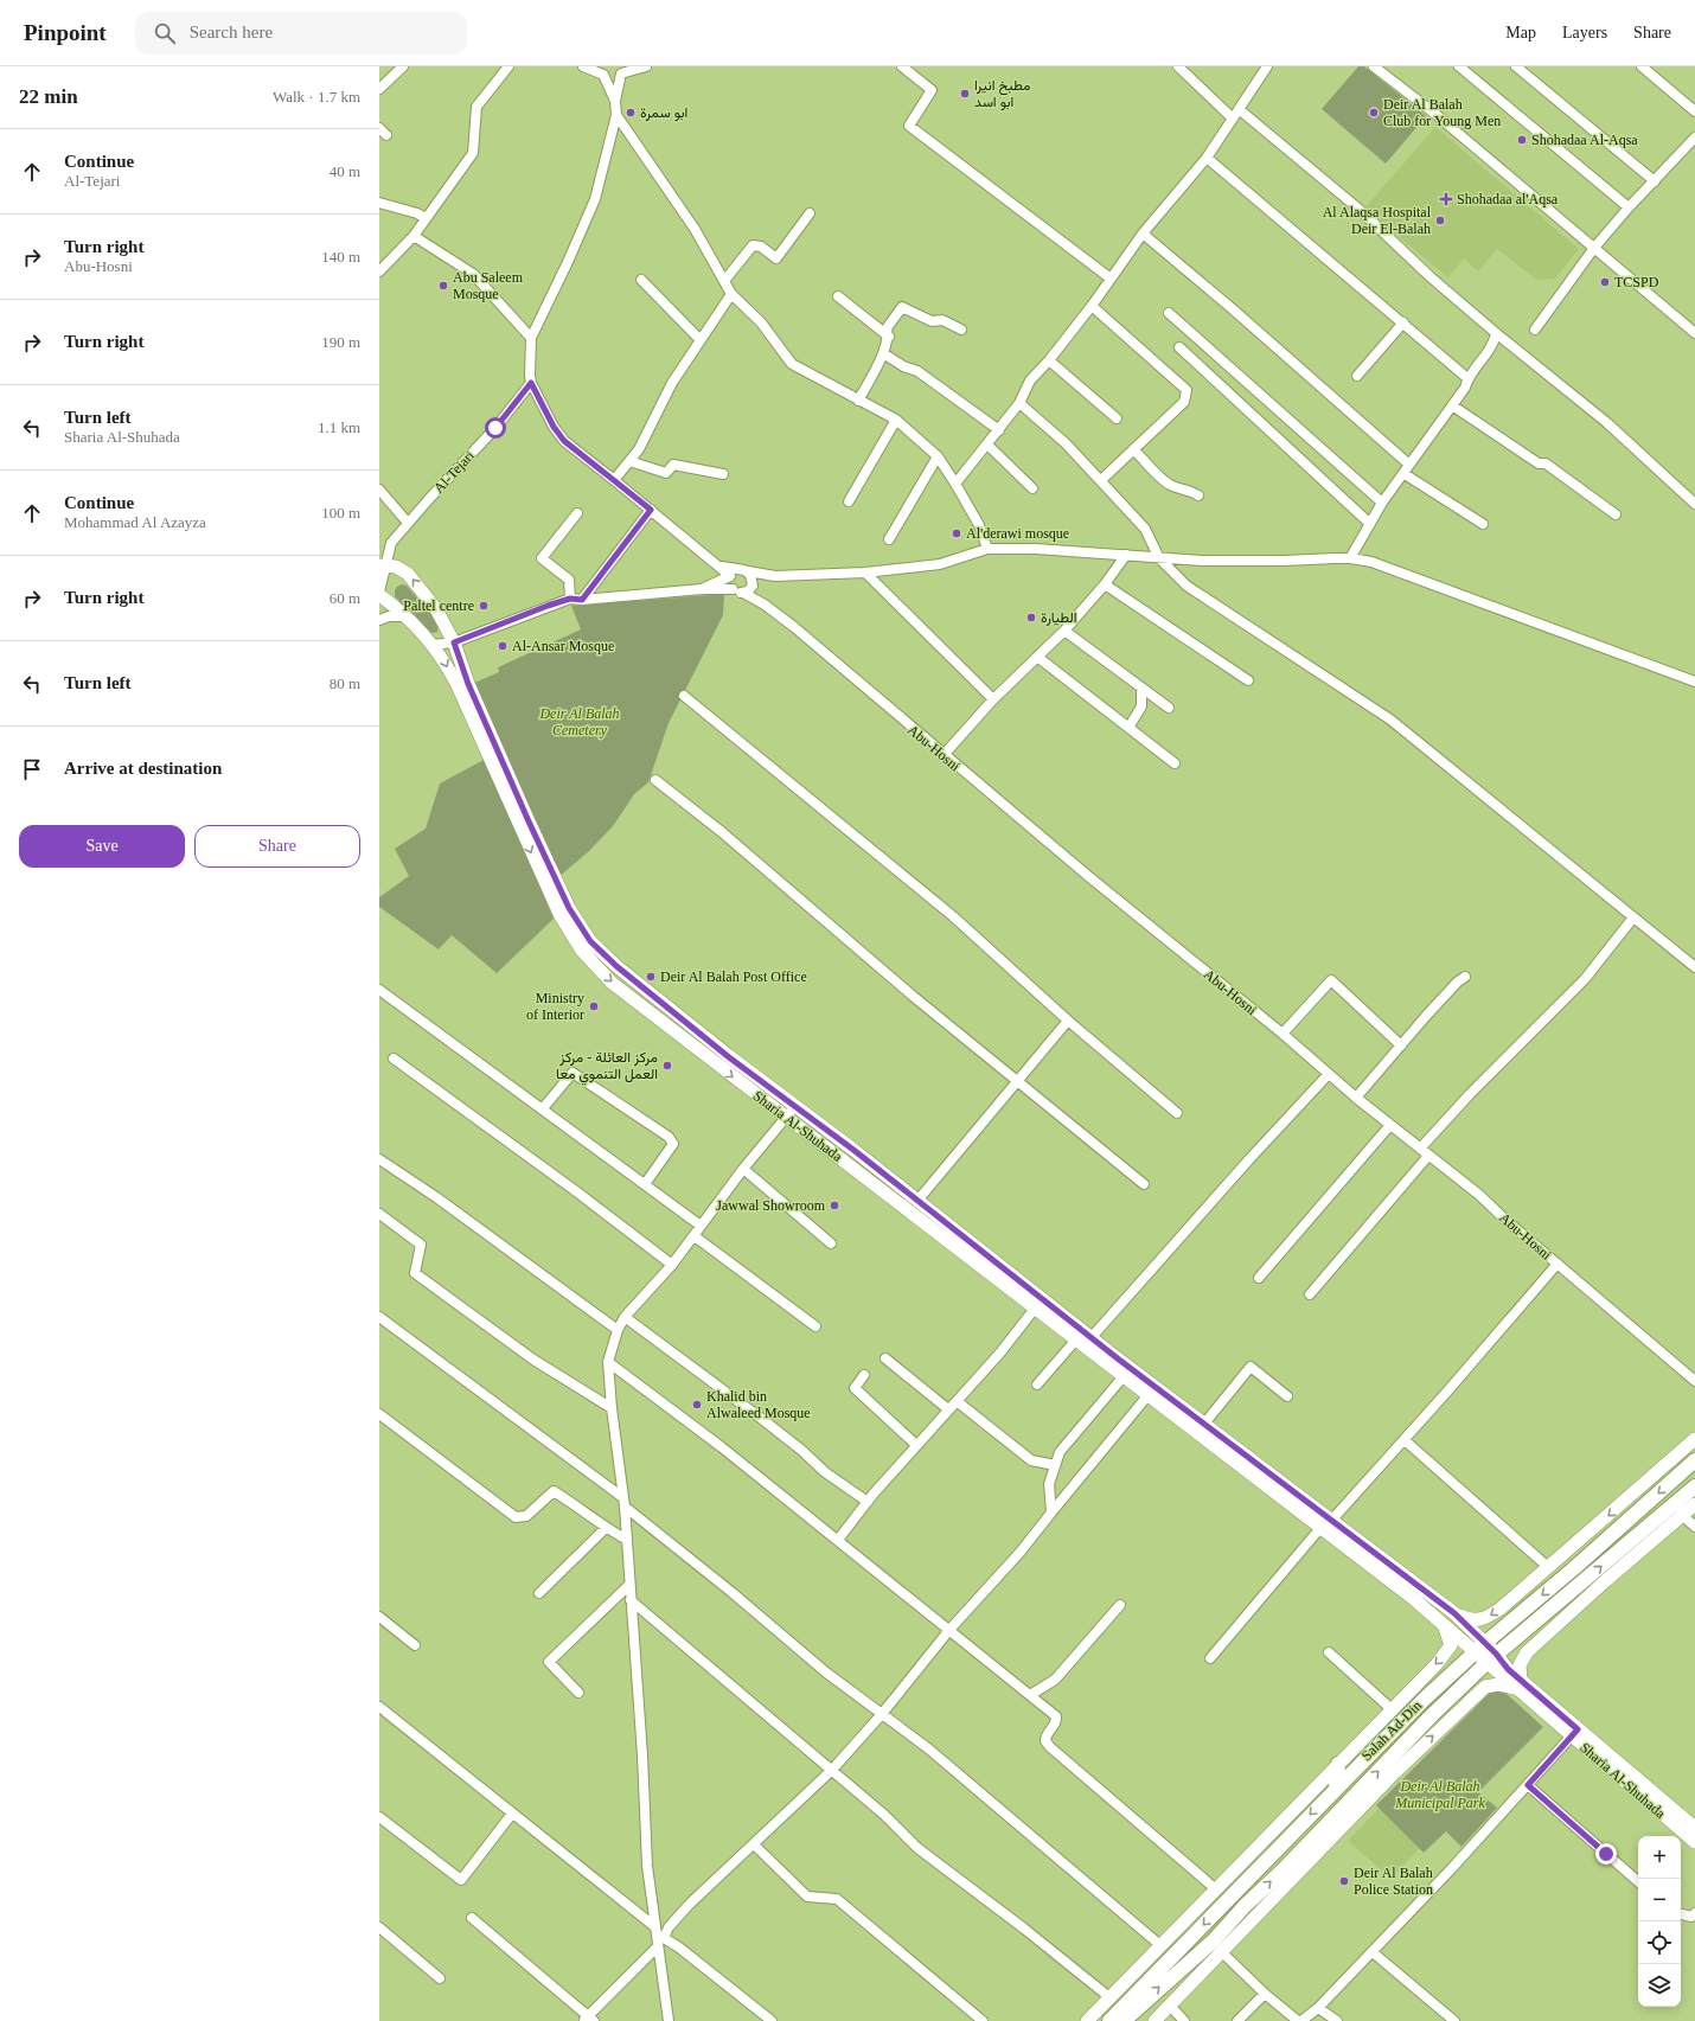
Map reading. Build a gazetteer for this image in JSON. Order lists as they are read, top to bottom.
{
  "streets": {
    "highway": ["Salah Ad-Din"],
    "main road": ["Sharia Al-Shuhada"],
    "street": ["Al-Tejari", "Abu-Hosni"]
  },
  "crossings": [
    ["Al-Tejari", "Sharia Al-Shuhada"],
    ["Sharia Al-Shuhada", "Salah Ad-Din"]
  ],
  "parks": ["Deir Al Balah Cemetery", "Deir Al Balah Municipal Park"],
  "places": {
    "other": [
      "مطبخ انيرا ابو اسد",
      "ابو سمرة",
      "Deir Al Balah Club for Young Men",
      "Shohadaa Al-Aqsa",
      "Al Alaqsa Hospital Deir El-Balah",
      "TCSPD",
      "Abu Saleem Mosque",
      "Al'derawi mosque",
      "Paltel centre",
      "الطيارة",
      "Al-Ansar Mosque",
      "Deir Al Balah Post Office",
      "Ministry of Interior",
      "مركز العائلة - مركز العمل التنموي معا",
      "Jawwal Showroom",
      "Khalid bin Alwaleed Mosque",
      "Deir Al Balah Police Station"
    ],
    "health": ["Shohadaa al'Aqsa"]
  },
  "page": {
    "header": "Pinpoint",
    "search": "Search here",
    "nav": ["Map", "Layers", "Share"],
    "heading": ["22 min", "Walk · 1.7 km"],
    "list": [
      ["Continue", "Al-Tejari", "40 m"],
      ["Turn right", "Abu-Hosni", "140 m"],
      ["Turn right", "190 m"],
      ["Turn left", "Sharia Al-Shuhada", "1.1 km"],
      ["Continue", "Mohammad Al Azayza", "100 m"],
      ["Turn right", "60 m"],
      ["Turn left", "80 m"],
      "Arrive at destination"
    ],
    "buttons": ["Save", "Share"],
    "map_buttons": ["+", "−"]
  }
}
